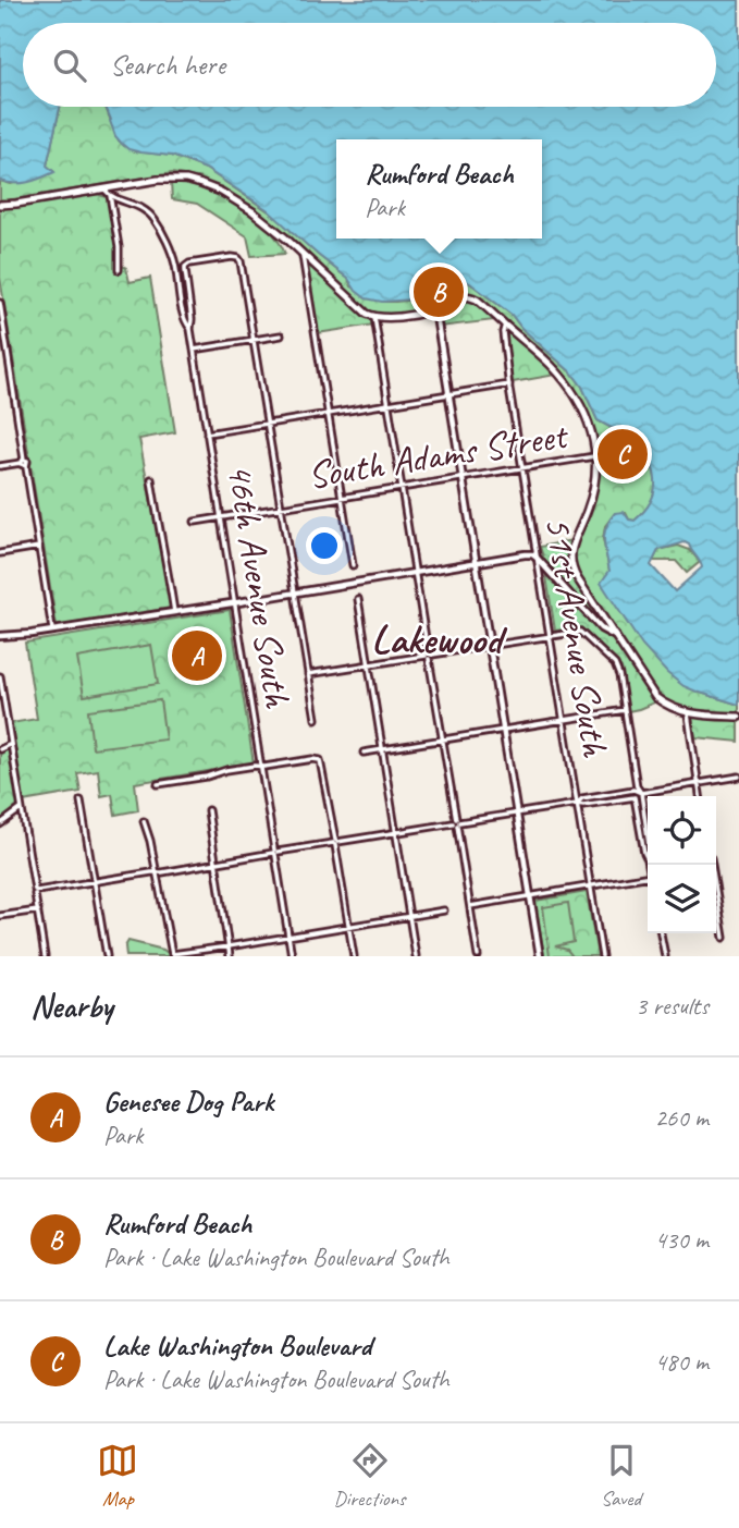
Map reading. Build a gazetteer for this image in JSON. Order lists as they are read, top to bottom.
{
  "streets": {
    "street": ["South Adams Street", "46th Avenue South", "51st Avenue South"]
  },
  "crossings": [
    ["South Adams Street", "46th Avenue South"],
    ["South Adams Street", "51st Avenue South"]
  ],
  "districts": ["Lakewood"],
  "page": {
    "search": "Search here",
    "popup": ["Rumford Beach", "Park"],
    "pins": ["B", "C", "A"],
    "heading": ["Nearby", "3 results"],
    "list": [
      {
        "mark": "A",
        "name": "Genesee Dog Park",
        "note": "Park",
        "value": "260 m"
      },
      {
        "mark": "B",
        "name": "Rumford Beach",
        "note": "Park · Lake Washington Boulevard South",
        "value": "430 m"
      },
      {
        "mark": "C",
        "name": "Lake Washington Boulevard",
        "note": "Park · Lake Washington Boulevard South",
        "value": "480 m"
      }
    ],
    "nav": ["Map", "Directions", "Saved"]
  }
}
